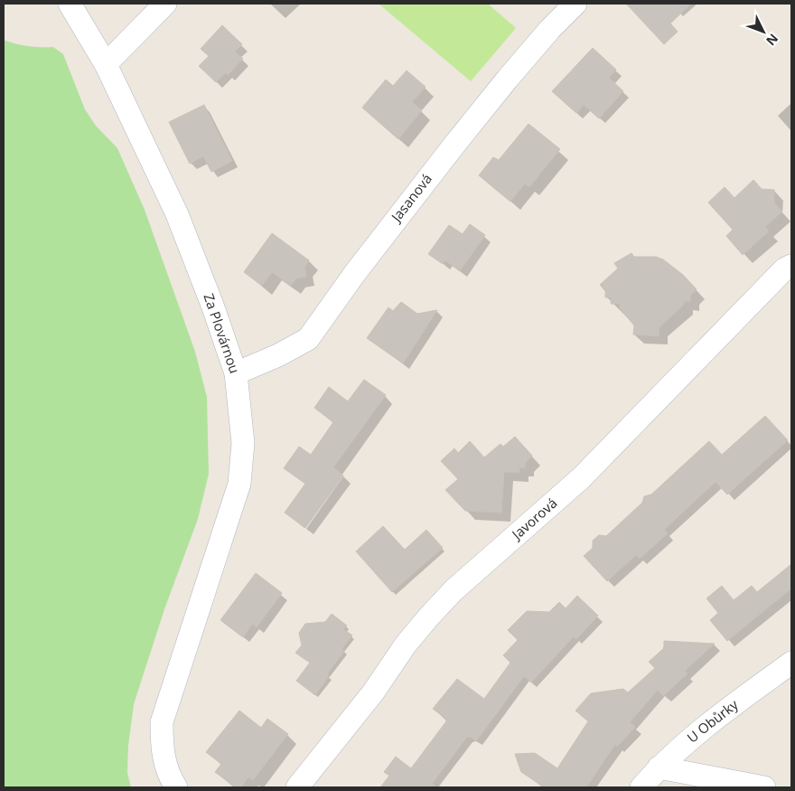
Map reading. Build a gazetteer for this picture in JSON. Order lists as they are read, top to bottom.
{
  "streets": {
    "street": [
      "Jasanová",
      "Za Plovárnou",
      "Javorová",
      "U Obůrky"
    ]
  },
  "crossings": [
    ["Jasanová", "Za Plovárnou"]
  ],
  "north": "bottom right"
}
